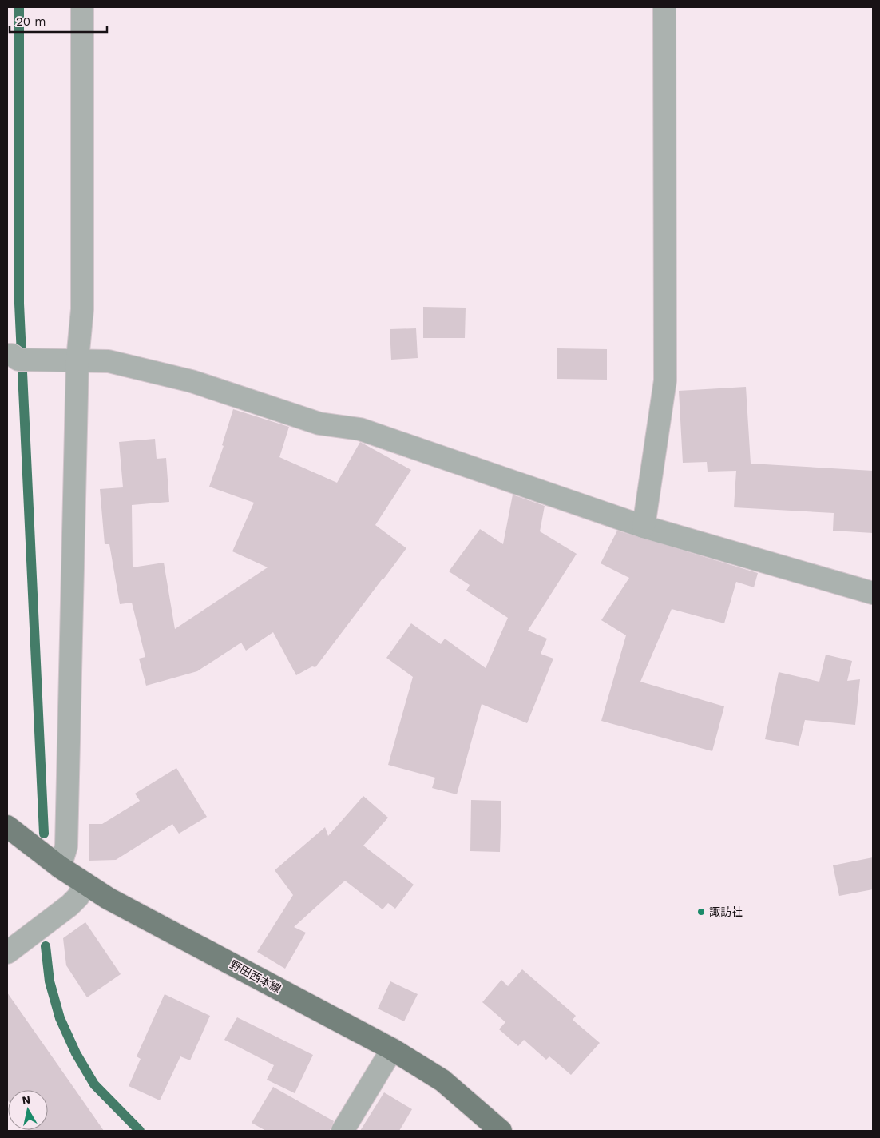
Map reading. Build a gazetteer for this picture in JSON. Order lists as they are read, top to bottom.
{
  "streets": {
    "main road": ["野田西本線"]
  },
  "places": ["諏訪社"],
  "scale_bar": "20 m",
  "north": "top"
}
